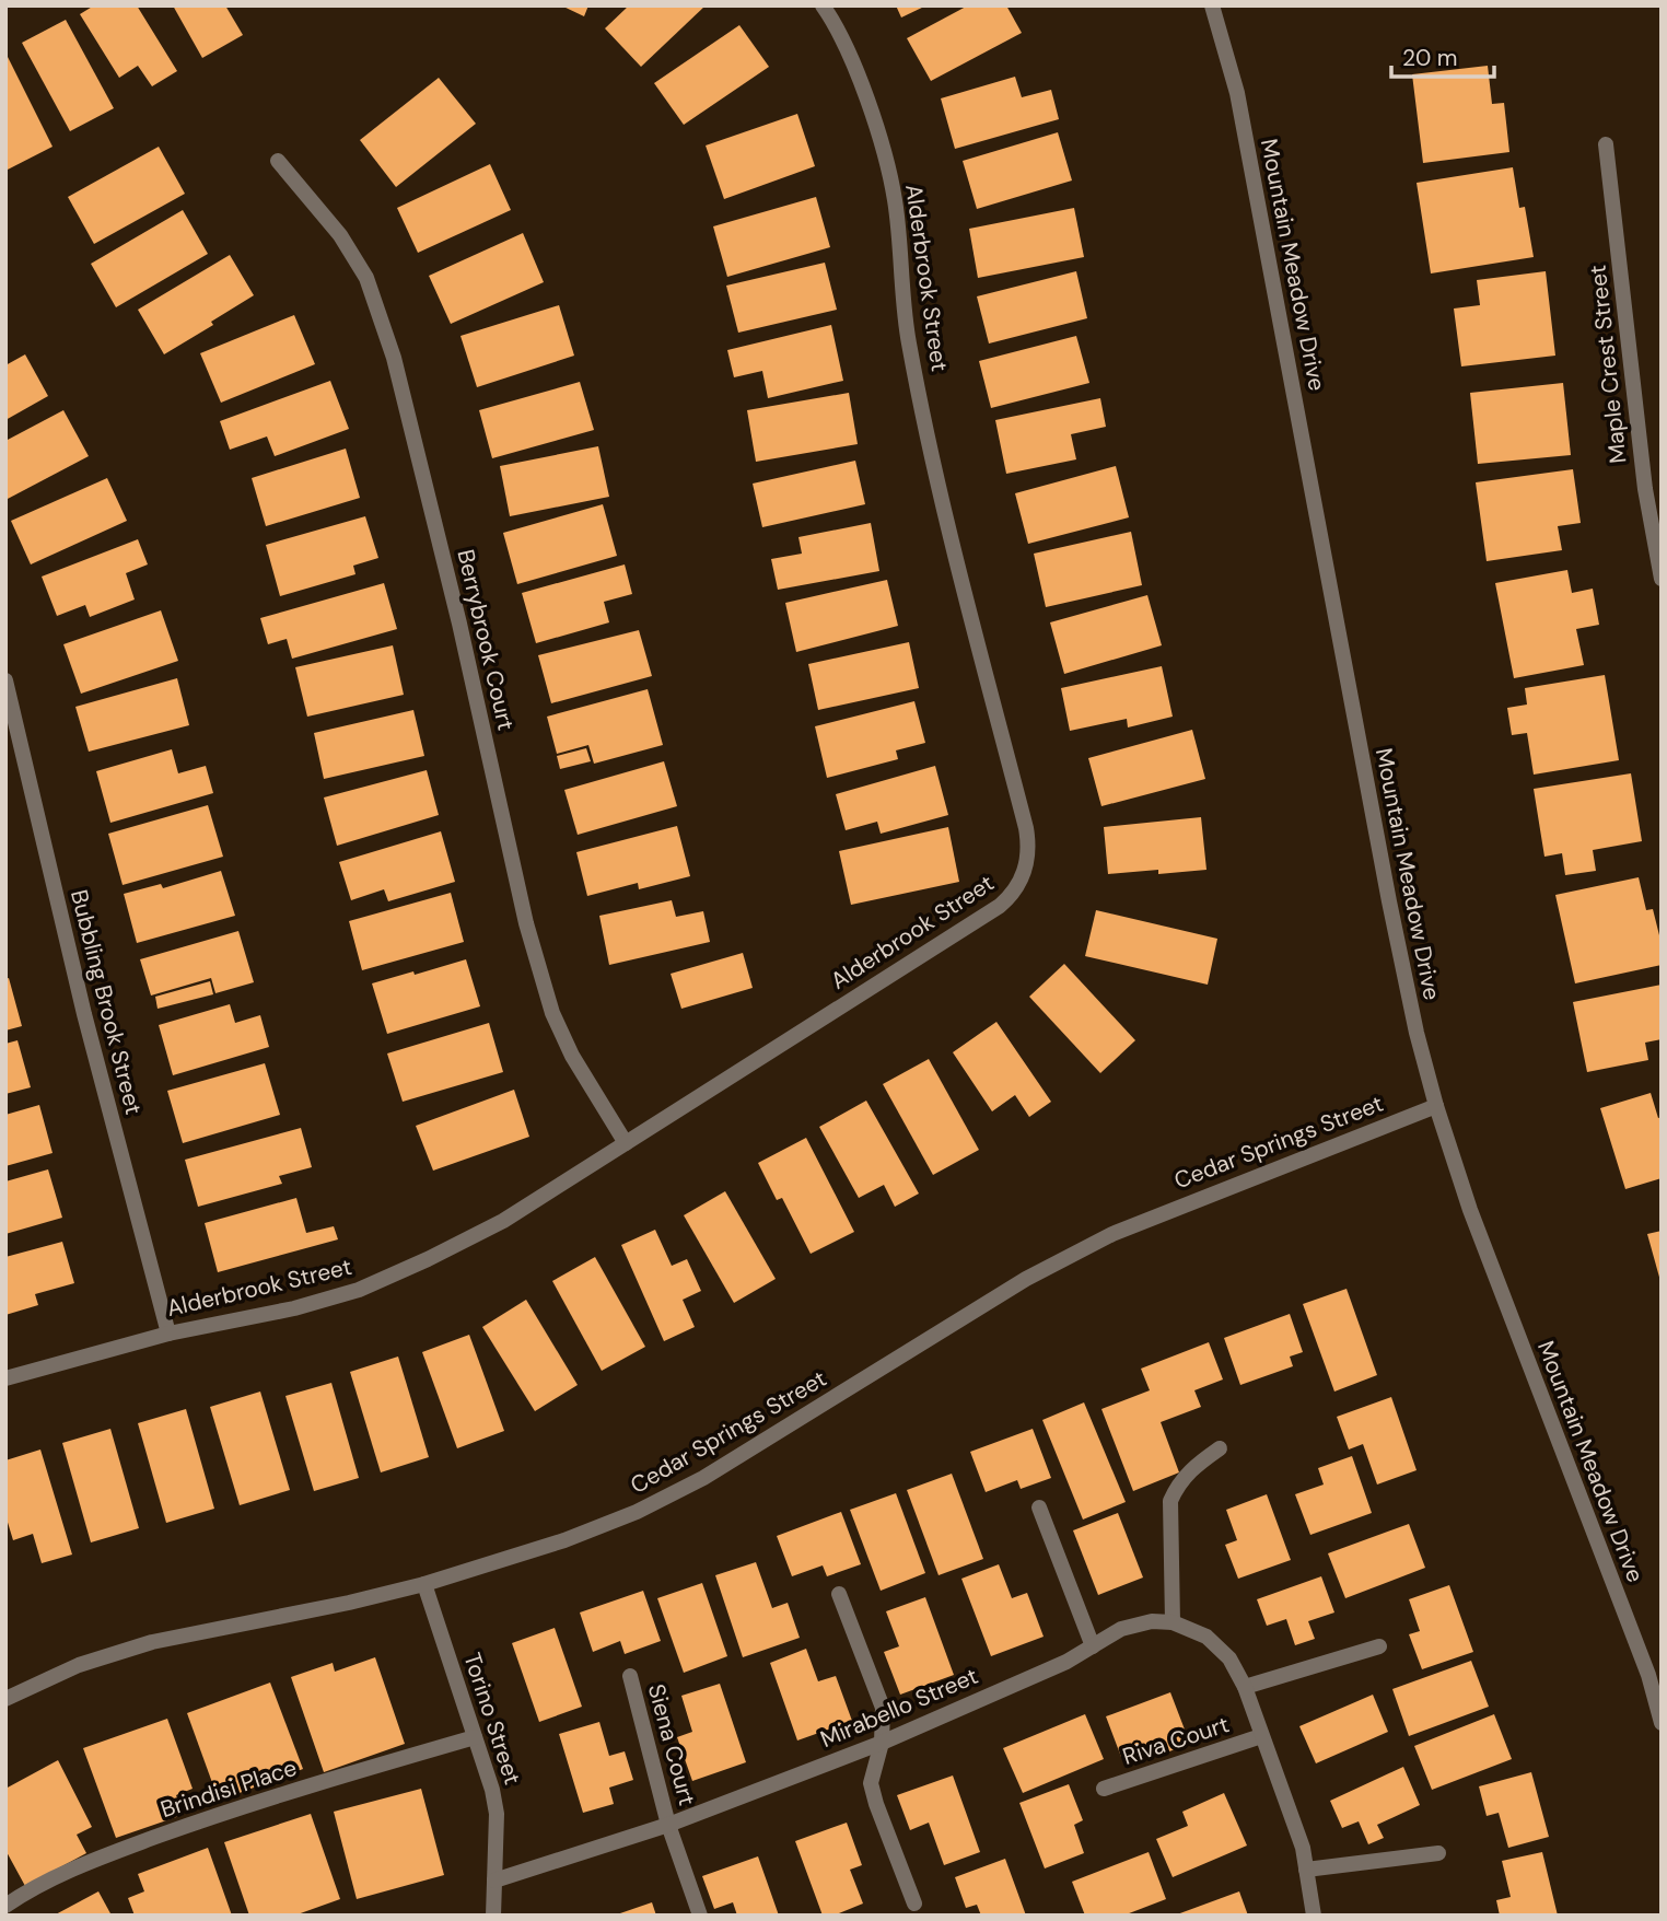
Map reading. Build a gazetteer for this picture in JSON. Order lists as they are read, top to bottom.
{
  "streets": {
    "street": [
      "Mountain Meadow Drive",
      "Alderbrook Street",
      "Maple Crest Street",
      "Berrybrook Court",
      "Bubbling Brook Street",
      "Cedar Springs Street",
      "Mirabello Street",
      "Torino Street",
      "Riva Court",
      "Siena Court",
      "Brindisi Place"
    ]
  },
  "crossings": [
    ["Mountain Meadow Drive", "Cedar Springs Street"],
    ["Alderbrook Street", "Berrybrook Court"],
    ["Alderbrook Street", "Bubbling Brook Street"],
    ["Cedar Springs Street", "Torino Street"],
    ["Mirabello Street", "Torino Street"],
    ["Mirabello Street", "Riva Court"],
    ["Mirabello Street", "Siena Court"],
    ["Torino Street", "Brindisi Place"]
  ],
  "scale_bar": "20 m"
}
